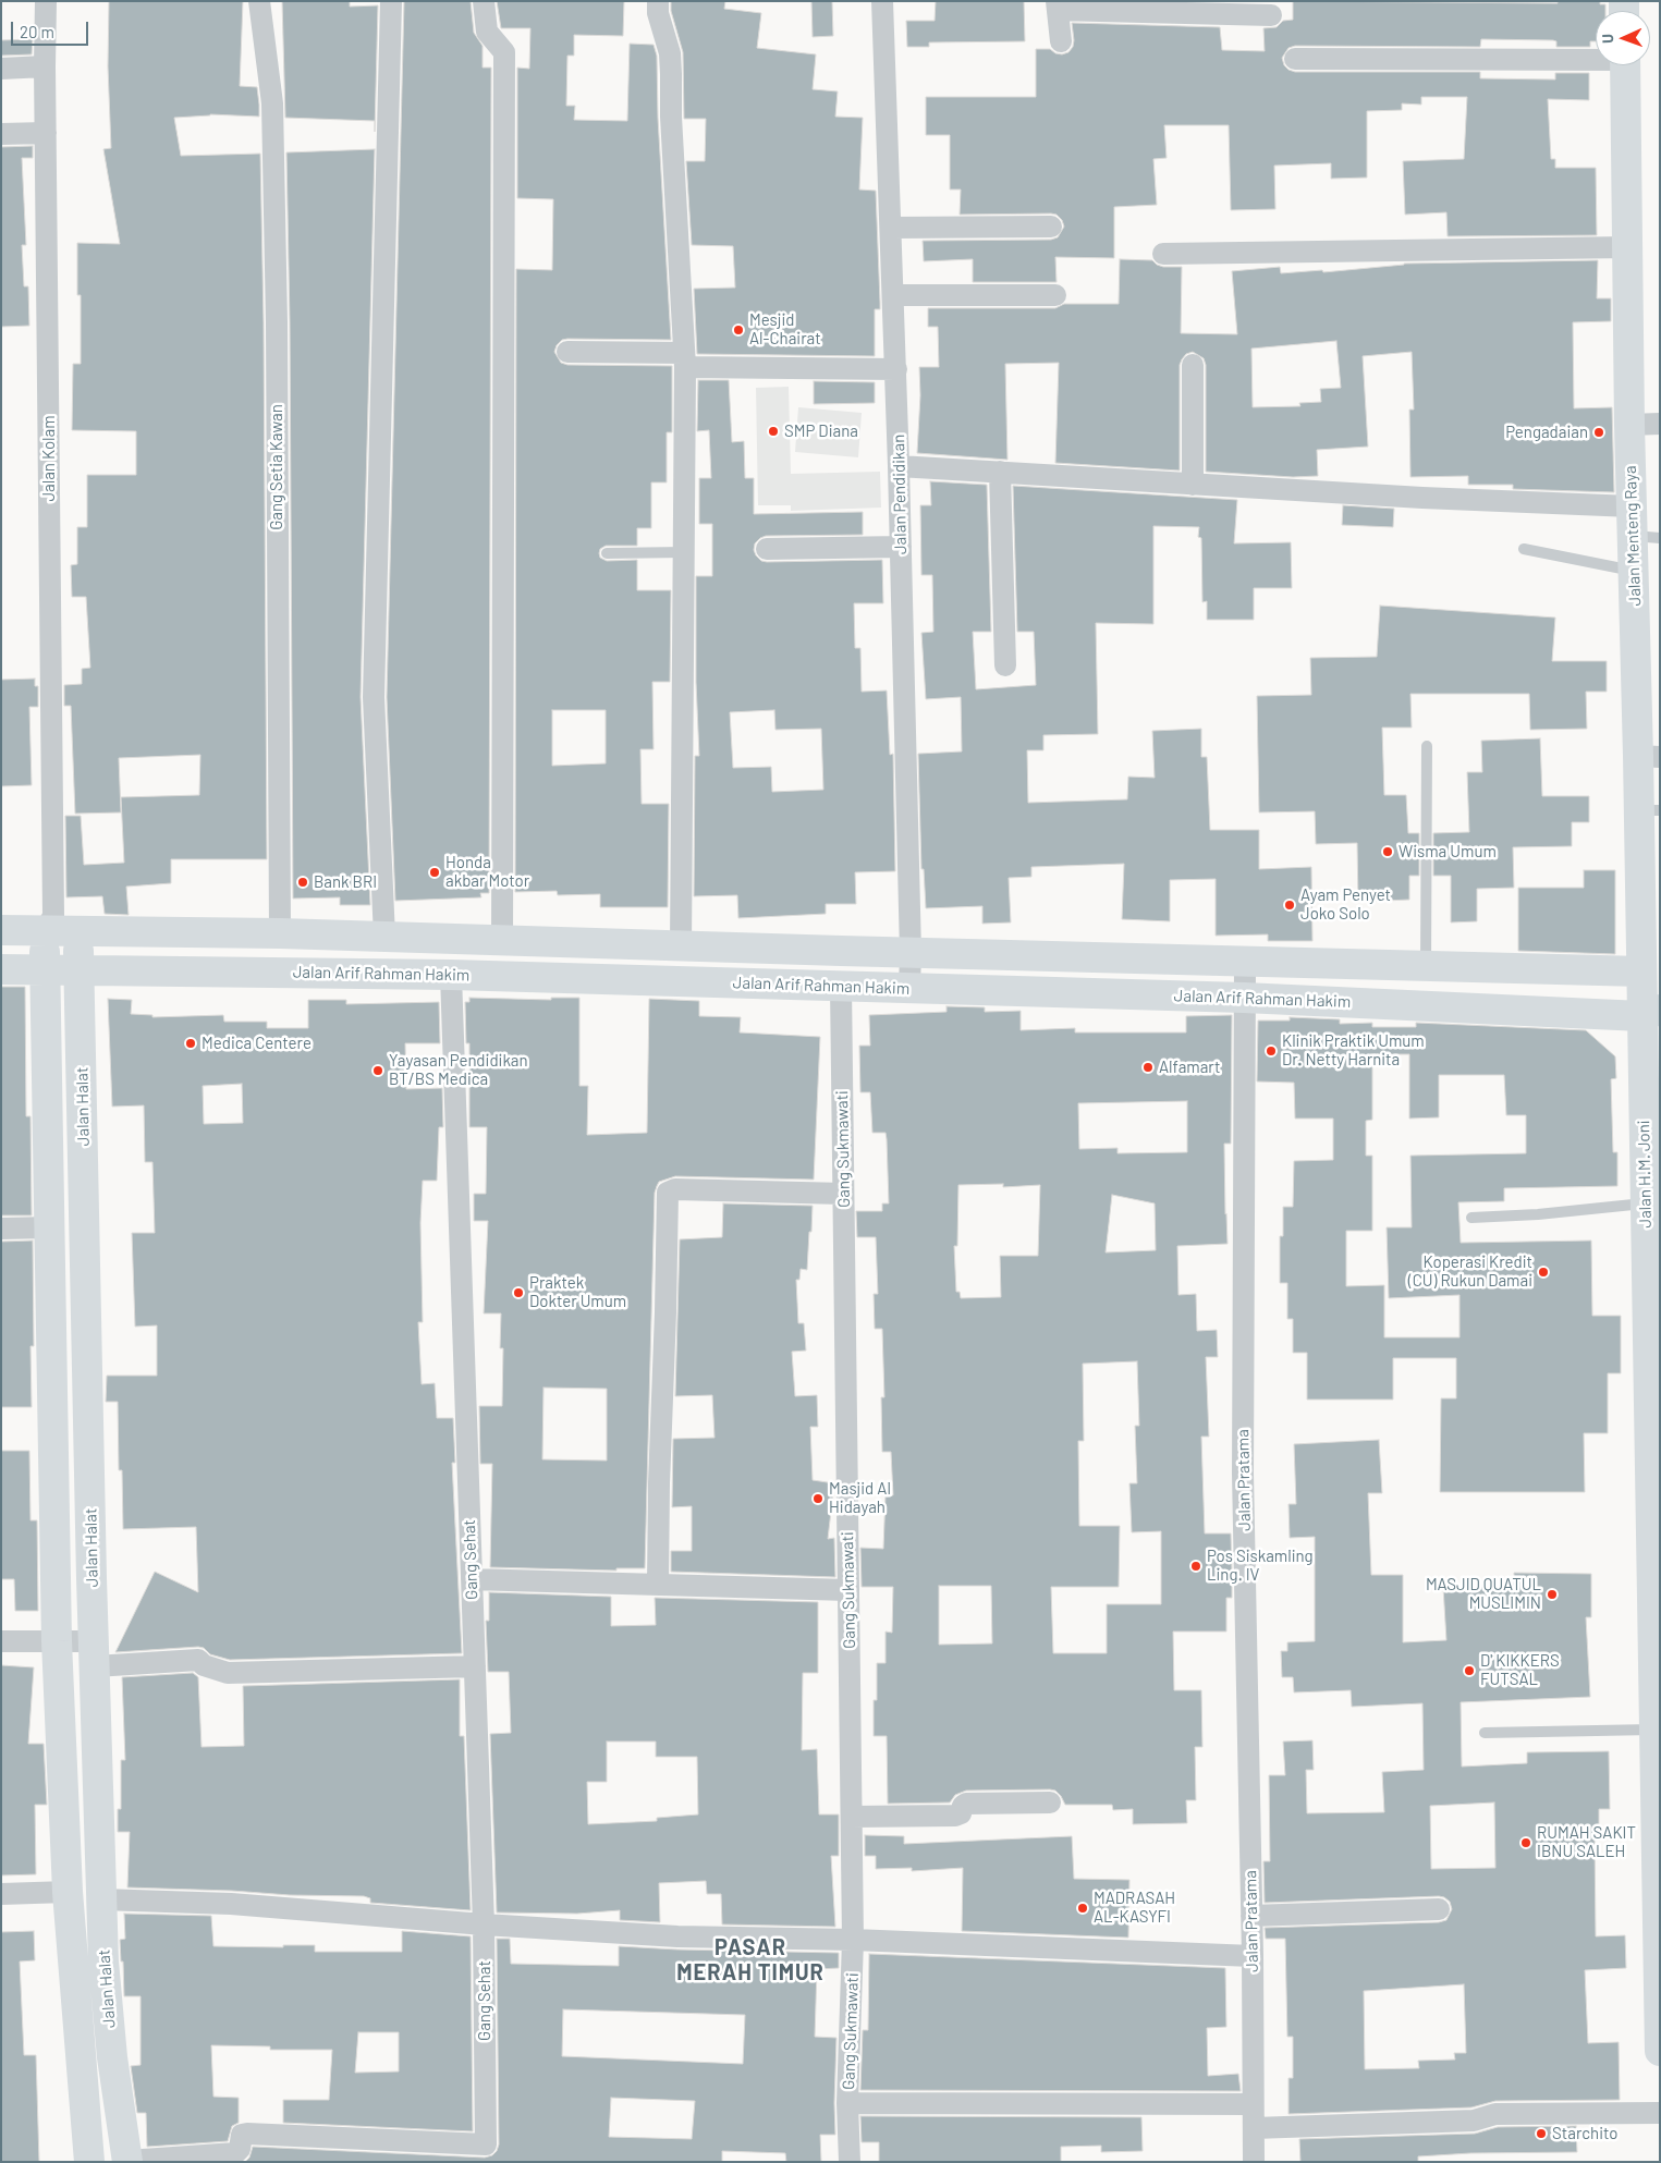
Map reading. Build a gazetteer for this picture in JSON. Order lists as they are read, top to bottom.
{
  "streets": {
    "main road": [
      "Jalan Menteng Raya",
      "Jalan Arif Rahman Hakim",
      "Jalan Halat",
      "Jalan H.M. Joni"
    ],
    "street": [
      "Jalan Kolam",
      "Gang Setia Kawan",
      "Jalan Pendidikan",
      "Gang Sukmawati",
      "Jalan Pratama",
      "Gang Sehat"
    ]
  },
  "crossings": [
    ["Jalan Kolam", "Jalan Halat"],
    ["Jalan Pendidikan", "Jalan Arif Rahman Hakim"],
    ["Jalan Menteng Raya", "Jalan Arif Rahman Hakim"],
    ["Jalan Menteng Raya", "Jalan H.M. Joni"],
    ["Jalan Arif Rahman Hakim", "Jalan Halat"],
    ["Jalan Arif Rahman Hakim", "Gang Sukmawati"],
    ["Jalan Arif Rahman Hakim", "Jalan H.M. Joni"],
    ["Jalan Arif Rahman Hakim", "Jalan Pratama"],
    ["Jalan Arif Rahman Hakim", "Gang Sehat"],
    ["Jalan Halat", "Gang Sehat"]
  ],
  "districts": ["PASAR MERAH TIMUR"],
  "places": [
    "Mesjid Al-Chairat",
    "SMP Diana",
    "Pengadaian",
    "Wisma Umum",
    "Honda akbar Motor",
    "Bank BRI",
    "Ayam Penyet Joko Solo",
    "Medica Centere",
    "Klinik Praktik Umum Dr. Netty Harnita",
    "Alfamart",
    "Yayasan Pendidikan BT/BS Medica",
    "Koperasi Kredit (CU) Rukun Damai",
    "Praktek Dokter Umum",
    "Masjid Al Hidayah",
    "Pos Siskamling Ling. IV",
    "MASJID QUATUL MUSLIMIN",
    "D' KIKKERS FUTSAL",
    "RUMAH SAKIT IBNU SALEH",
    "MADRASAH AL-KASYFI",
    "Starchito"
  ],
  "scale_bar": "20 m",
  "north": "left"
}
